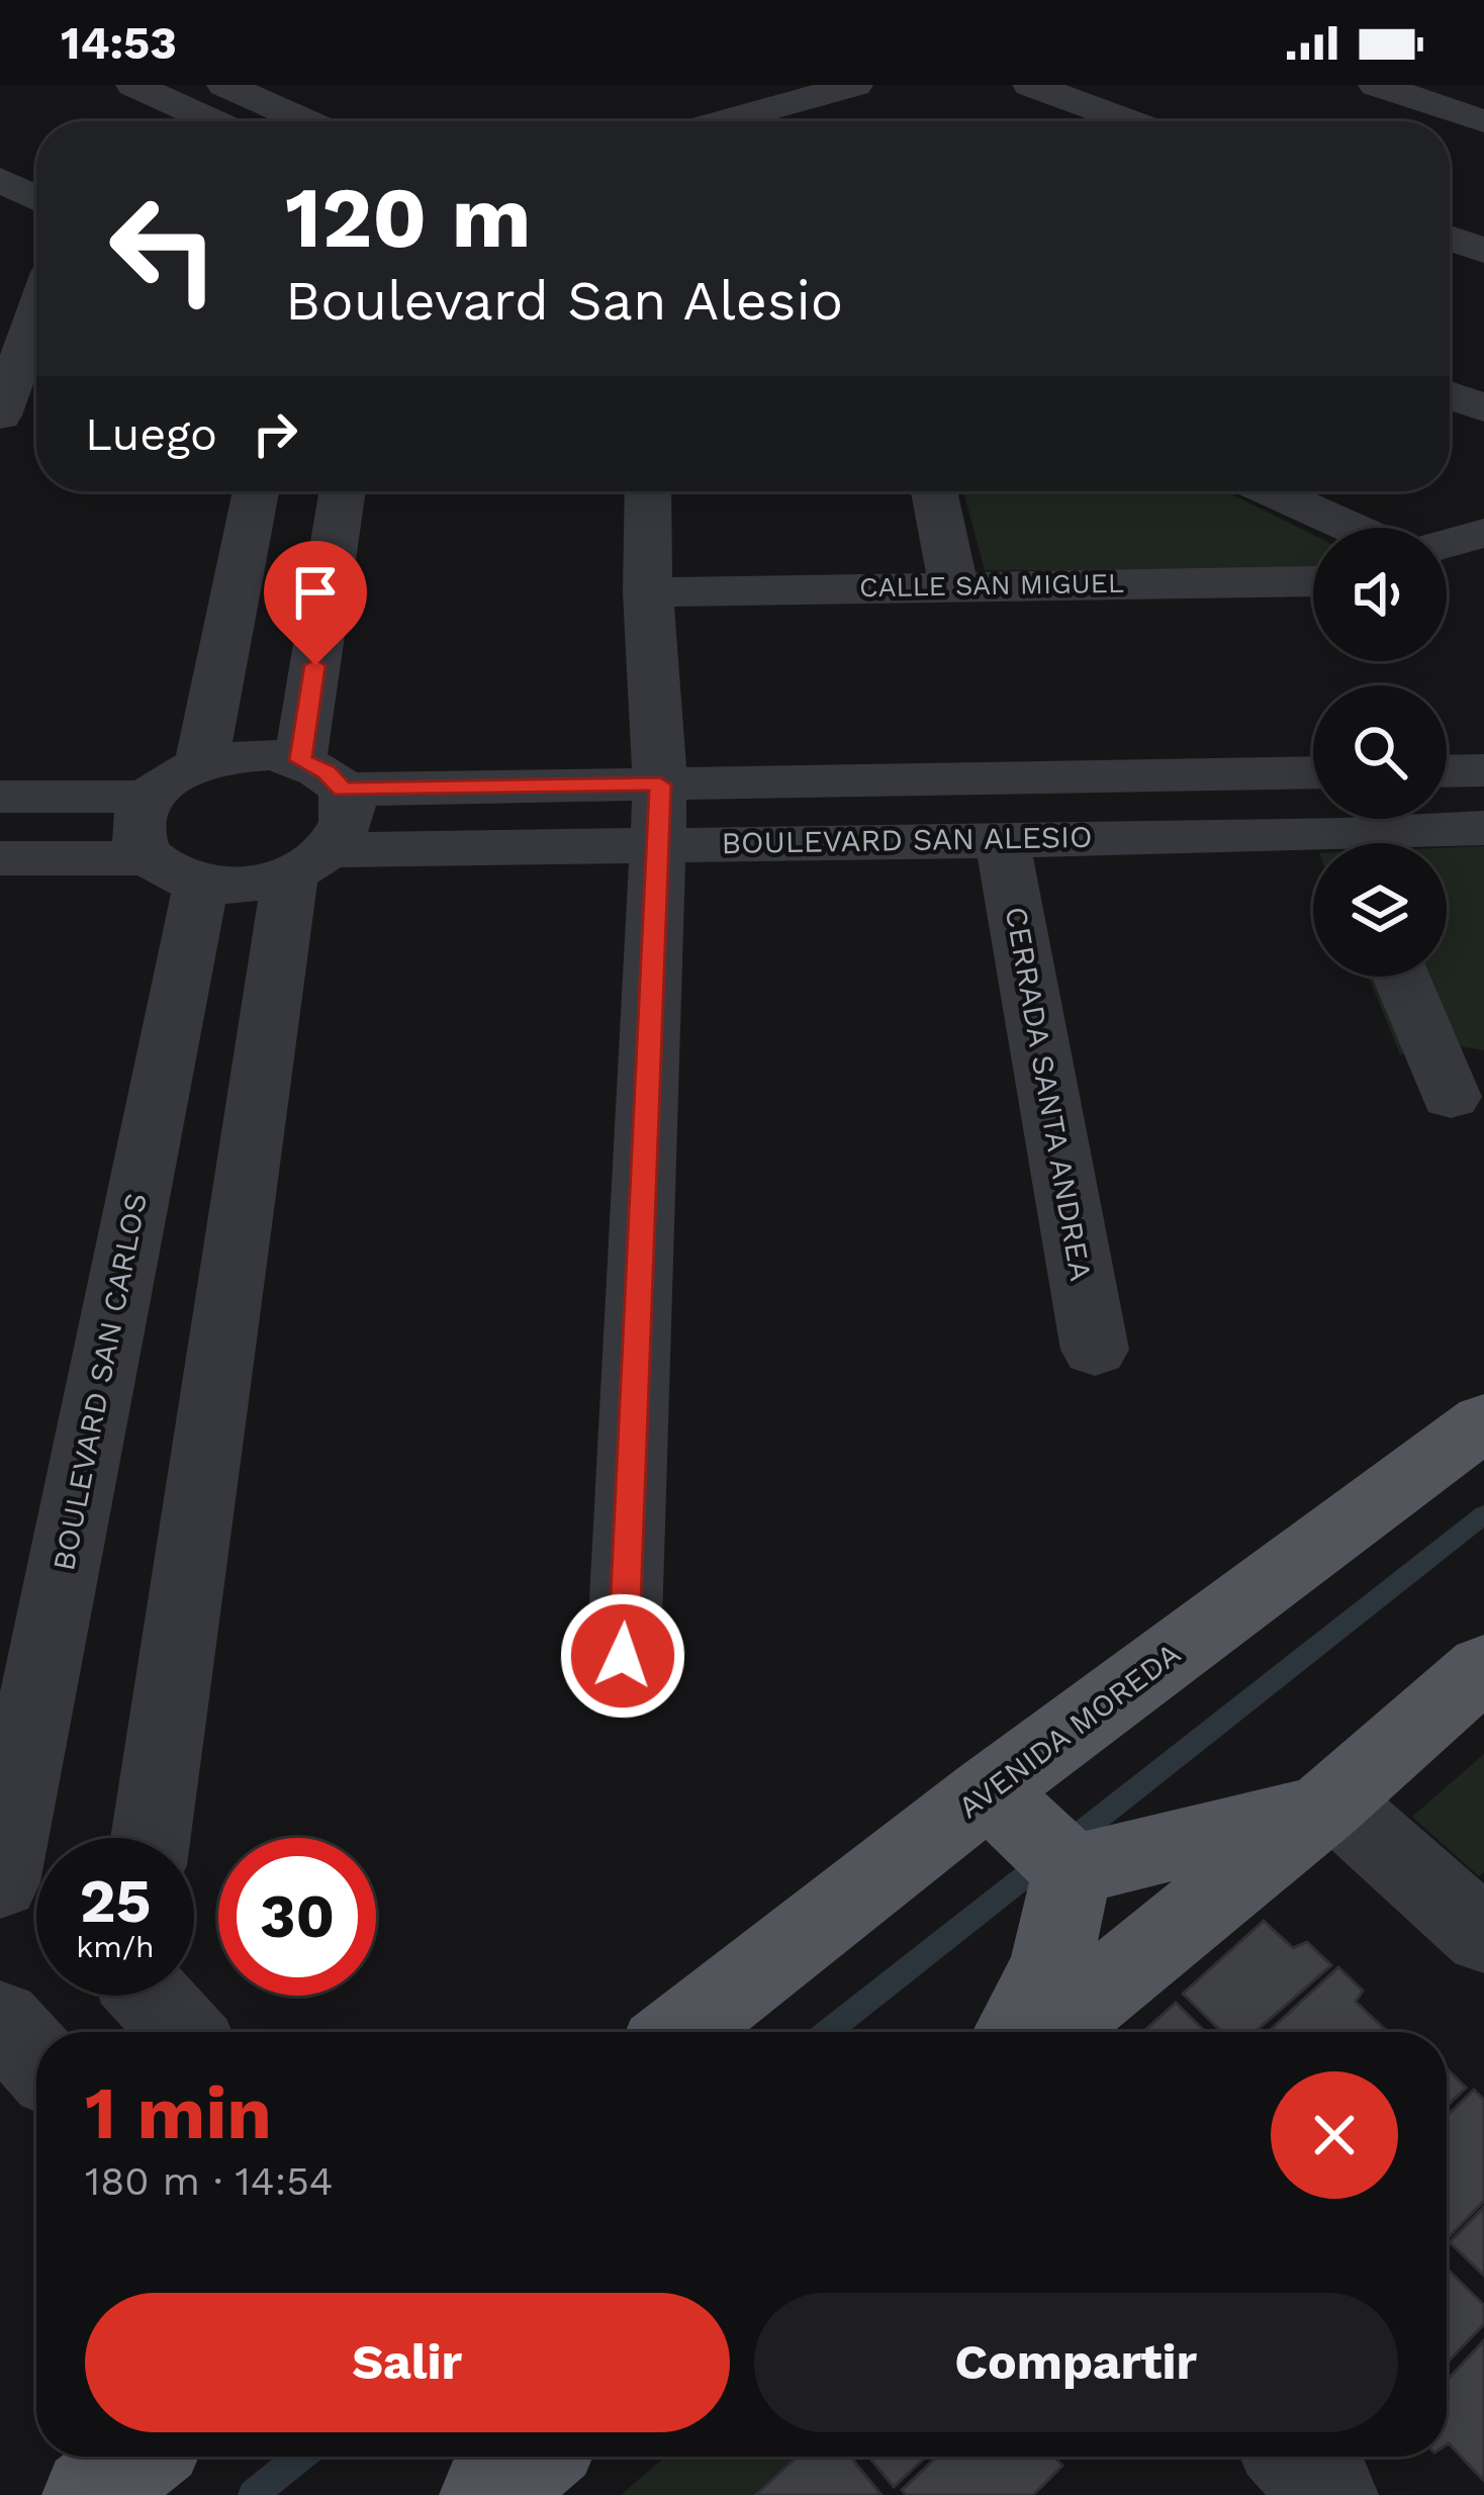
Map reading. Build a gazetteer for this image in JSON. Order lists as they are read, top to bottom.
{
  "streets": {
    "main road": ["AVENIDA MOREDA"],
    "street": [
      "CALLE SAN MIGUEL",
      "BOULEVARD SAN ALESIO",
      "CERRADA SANTA ANDREA",
      "BOULEVARD SAN CARLOS"
    ]
  },
  "crossings": [
    ["BOULEVARD SAN ALESIO", "CERRADA SANTA ANDREA"],
    ["BOULEVARD SAN ALESIO", "BOULEVARD SAN CARLOS"]
  ],
  "page": {
    "status": "14:53",
    "turn": ["120 m", "Boulevard San Alesio"],
    "then": "Luego",
    "speed": "25 km/h",
    "limit": "30",
    "heading": ["1 min", "180 m · 14:54"],
    "buttons": ["Salir", "Compartir"]
  }
}
